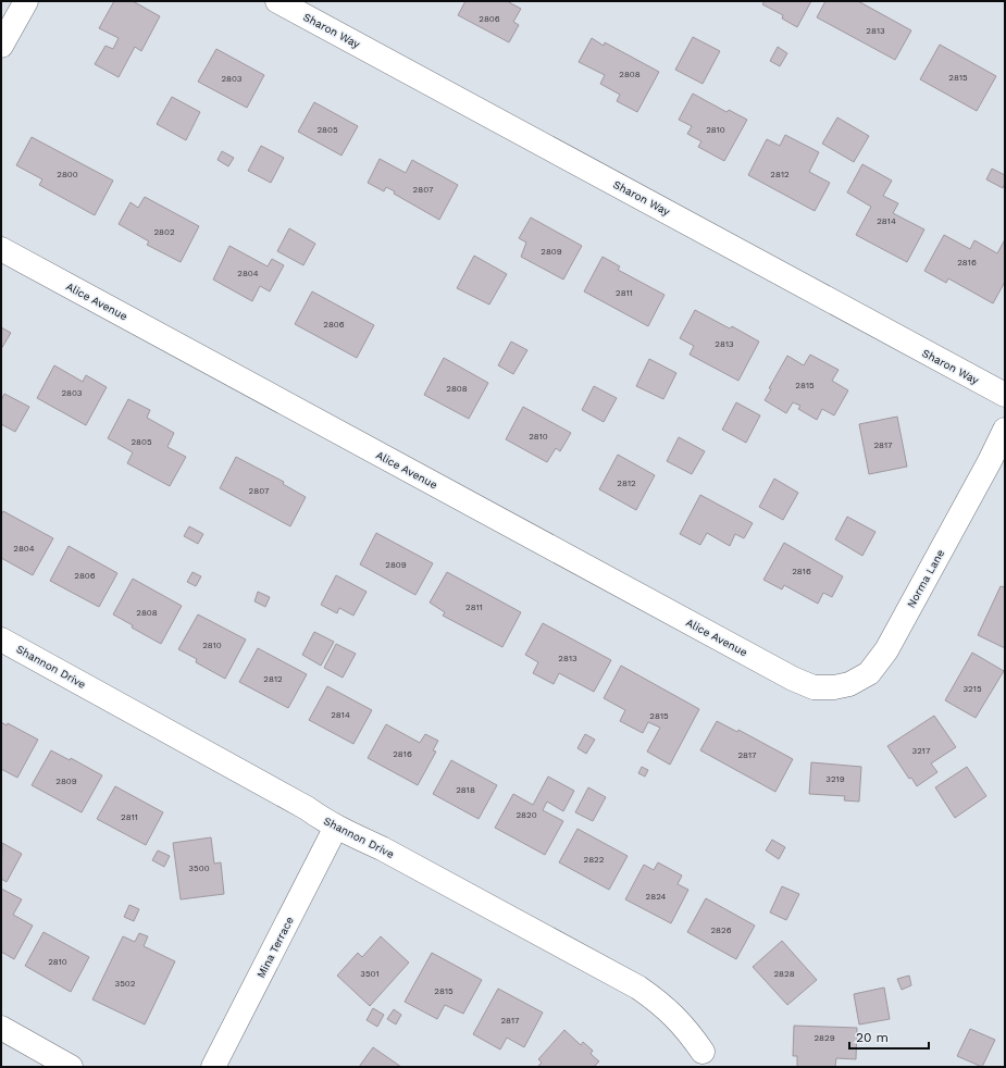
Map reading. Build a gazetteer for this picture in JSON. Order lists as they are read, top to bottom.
{
  "streets": {
    "street": [
      "Sharon Way",
      "Alice Avenue",
      "Norma Lane",
      "Shannon Drive",
      "Mina Terrace"
    ]
  },
  "crossings": [
    ["Alice Avenue", "Norma Lane"],
    ["Shannon Drive", "Mina Terrace"]
  ],
  "house_numbers": [
    "2806",
    "2813",
    "2808",
    "2815",
    "2803",
    "2805",
    "2810",
    "2800",
    "2812",
    "2807",
    "2814",
    "2802",
    "2809",
    "2816",
    "2804",
    "2811",
    "2806",
    "2813",
    "2815",
    "2808",
    "2803",
    "2810",
    "2805",
    "2817",
    "2812",
    "2807",
    "2804",
    "2809",
    "2816",
    "2806",
    "2811",
    "2808",
    "2810",
    "2813",
    "2812",
    "3215",
    "2814",
    "2815",
    "3217",
    "2816",
    "2817",
    "3219",
    "2809",
    "2818",
    "2820",
    "2811",
    "2822",
    "3500",
    "2824",
    "2826",
    "2810",
    "3501",
    "2828",
    "3502",
    "2815",
    "2817",
    "2829"
  ],
  "scale_bar": "20 m"
}
